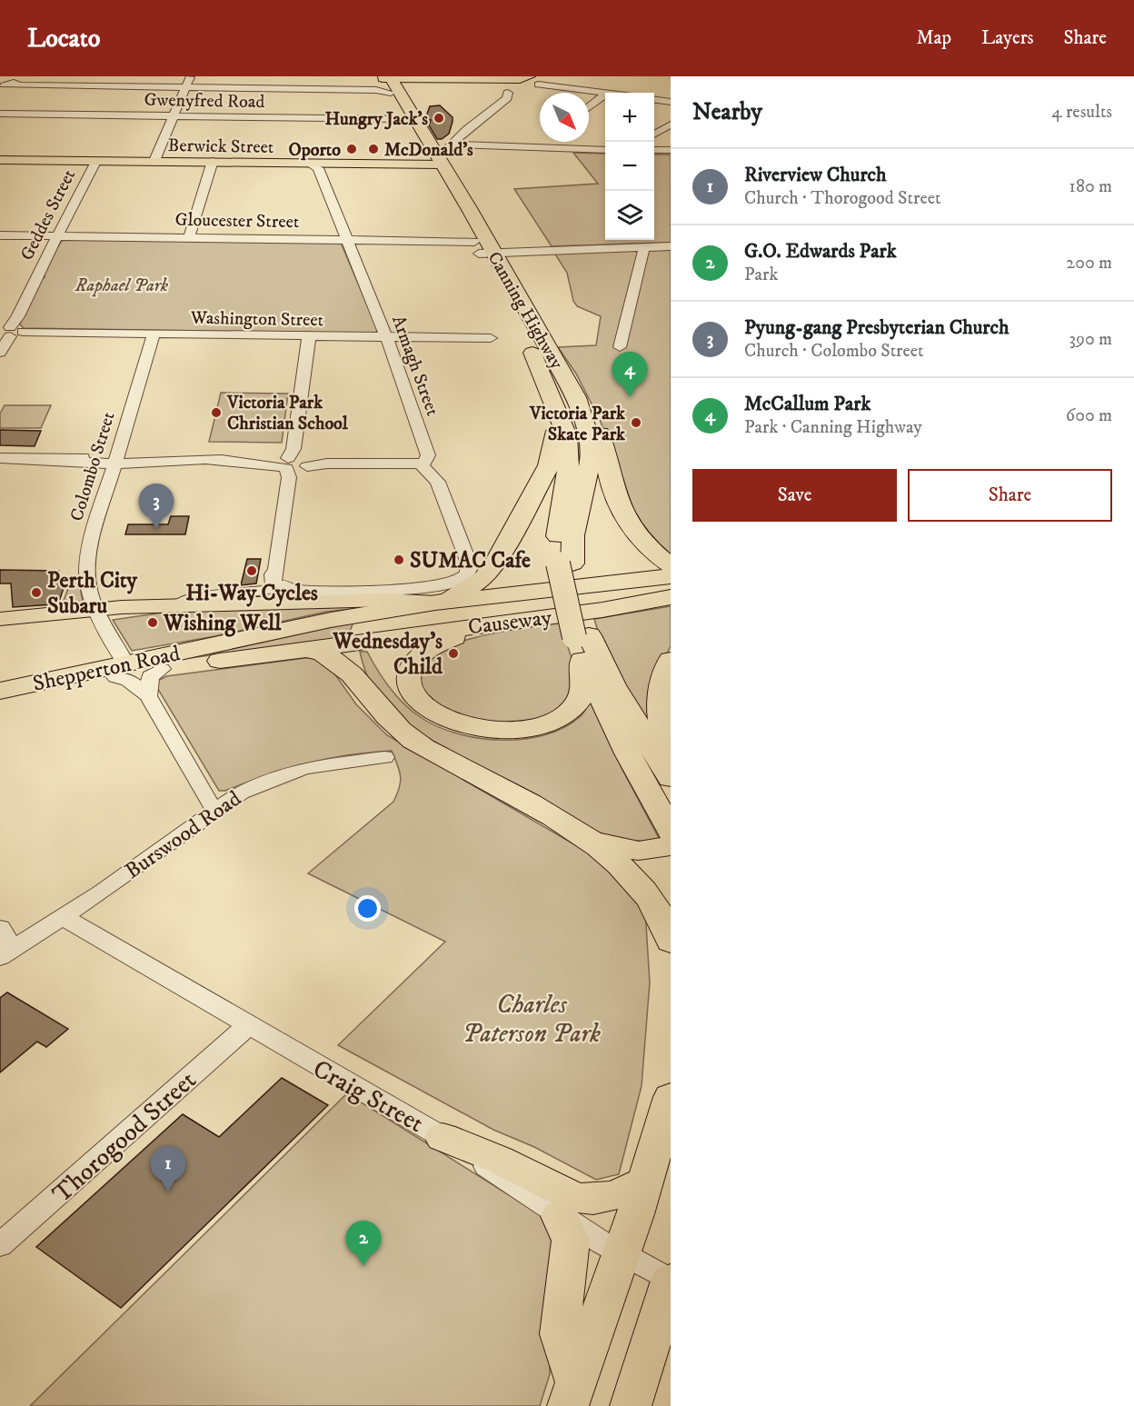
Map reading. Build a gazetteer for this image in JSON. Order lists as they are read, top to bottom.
{
  "streets": {
    "highway": ["Canning Highway", "Causeway", "Shepperton Road"],
    "main road": ["Berwick Street"],
    "street": [
      "Gwenyfred Road",
      "Geddes Street",
      "Gloucester Street",
      "Washington Street",
      "Armagh Street",
      "Colombo Street",
      "Burswood Road",
      "Craig Street",
      "Thorogood Street"
    ]
  },
  "crossings": [
    ["Gwenyfred Road", "Canning Highway"],
    ["Berwick Street", "Geddes Street"],
    ["Berwick Street", "Canning Highway"],
    ["Berwick Street", "Armagh Street"],
    ["Geddes Street", "Gloucester Street"],
    ["Geddes Street", "Washington Street"],
    ["Gloucester Street", "Canning Highway"],
    ["Gloucester Street", "Armagh Street"],
    ["Washington Street", "Armagh Street"],
    ["Washington Street", "Colombo Street"],
    ["Colombo Street", "Shepperton Road"],
    ["Causeway", "Shepperton Road"],
    ["Burswood Road", "Craig Street"],
    ["Craig Street", "Thorogood Street"]
  ],
  "parks": ["Raphael Park", "Charles Paterson Park"],
  "places": [
    "Hungry Jack's",
    "Oporto",
    "McDonald's",
    "Victoria Park Christian School",
    "Victoria Park Skate Park",
    "SUMAC Cafe",
    "Hi-Way Cycles",
    "Perth City Subaru",
    "Wishing Well",
    "Wednesday's Child"
  ],
  "north": "bottom right",
  "page": {
    "header": "Locato",
    "nav": ["Map", "Layers", "Share"],
    "heading": ["Nearby", "4 results"],
    "map_buttons": ["+", "−"],
    "list": [
      {
        "mark": "1",
        "name": "Riverview Church",
        "note": "Church · Thorogood Street",
        "value": "180 m"
      },
      {
        "mark": "2",
        "name": "G.O. Edwards Park",
        "note": "Park",
        "value": "200 m"
      },
      {
        "mark": "3",
        "name": "Pyung-gang Presbyterian Church",
        "note": "Church · Colombo Street",
        "value": "390 m"
      },
      {
        "mark": "4",
        "name": "McCallum Park",
        "note": "Park · Canning Highway",
        "value": "600 m"
      }
    ],
    "pins": [
      "4",
      "3",
      "1",
      "2"
    ],
    "buttons": ["Save", "Share"]
  }
}
